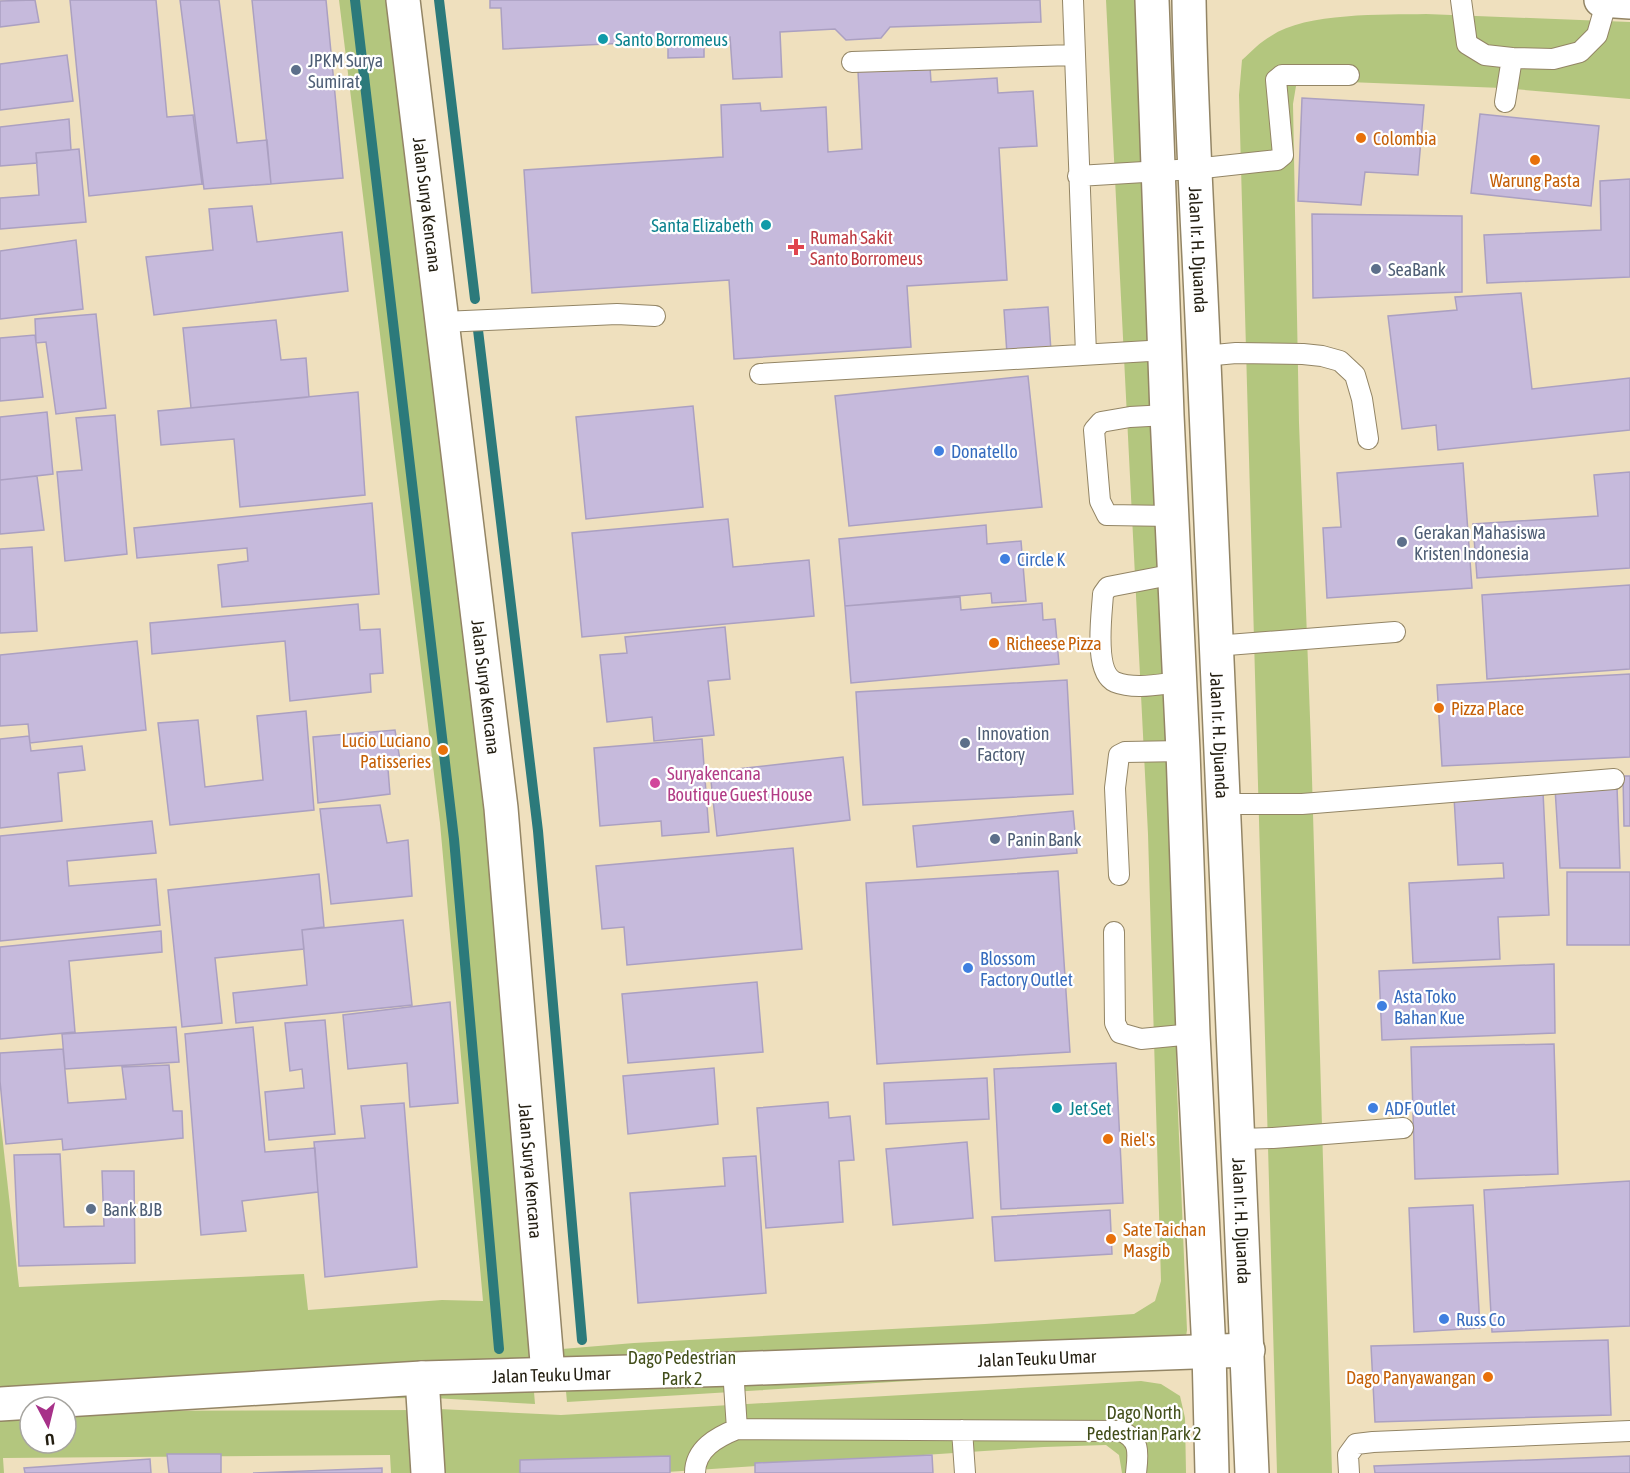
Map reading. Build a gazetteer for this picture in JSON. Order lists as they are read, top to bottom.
{
  "streets": {
    "main road": ["Jalan Surya Kencana", "Jalan Ir. H. Djuanda", "Jalan Teuku Umar"]
  },
  "crossings": [
    ["Jalan Surya Kencana", "Jalan Teuku Umar"],
    ["Jalan Ir. H. Djuanda", "Jalan Teuku Umar"]
  ],
  "parks": ["Dago Pedestrian Park 2", "Dago North Pedestrian Park 2"],
  "places": {
    "other": [
      "Santo Borromeus",
      "JPKM Surya Sumirat",
      "Colombia",
      "Warung Pasta",
      "Santa Elizabeth",
      "SeaBank",
      "Donatello",
      "Gerakan Mahasiswa Kristen Indonesia",
      "Circle K",
      "Richeese Pizza",
      "Pizza Place",
      "Innovation Factory",
      "Lucio Luciano Patisseries",
      "Suryakencana Boutique Guest House",
      "Panin Bank",
      "Blossom Factory Outlet",
      "Asta Toko Bahan Kue",
      "Jet Set",
      "ADF Outlet",
      "Riel's",
      "Bank BJB",
      "Sate Taichan Masgib",
      "Russ Co",
      "Dago Panyawangan"
    ],
    "health": ["Rumah Sakit Santo Borromeus"]
  },
  "north": "bottom"
}
